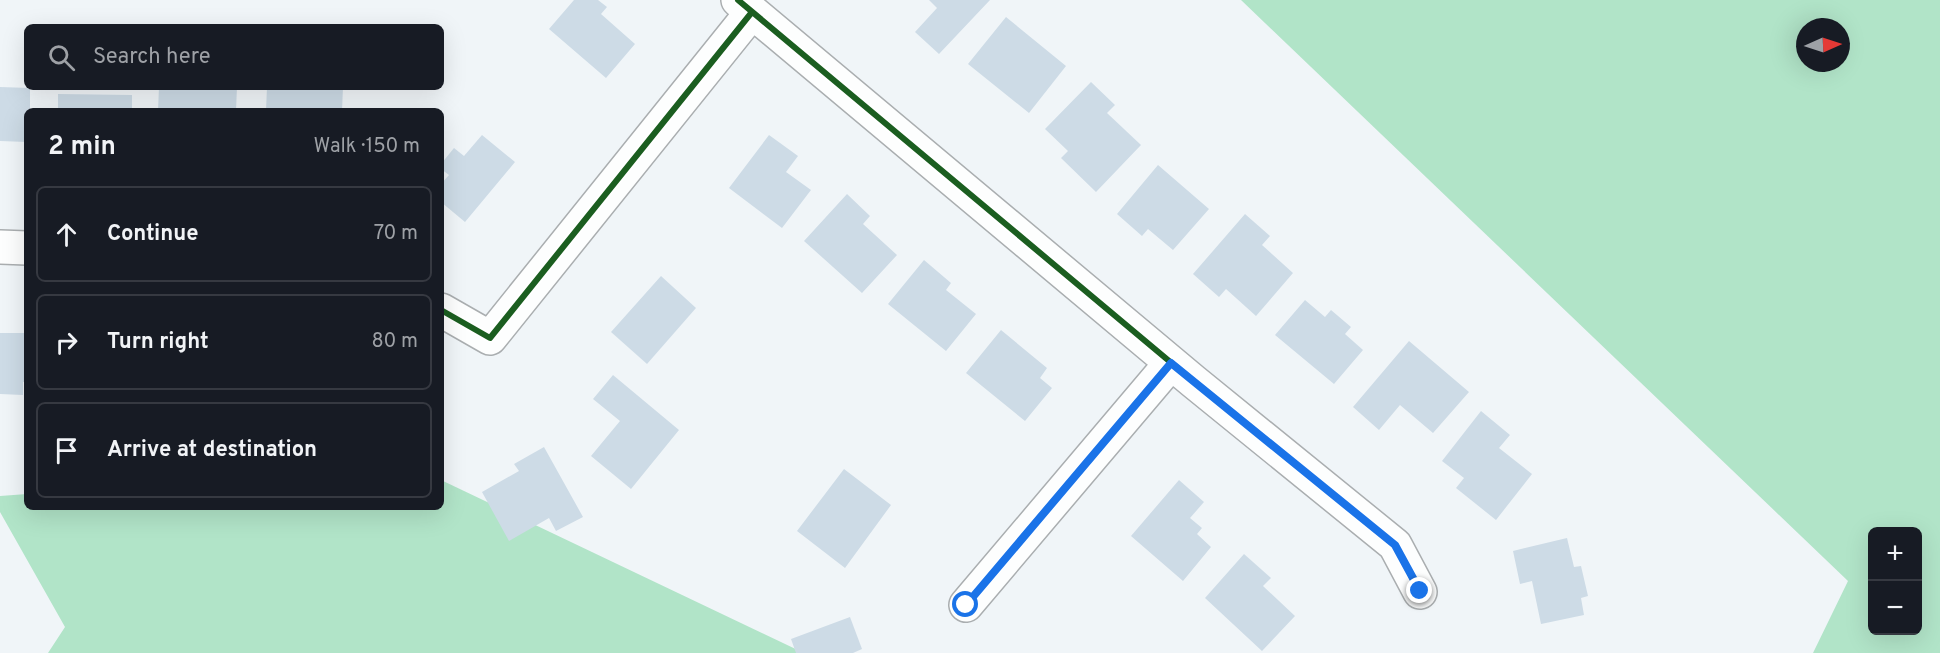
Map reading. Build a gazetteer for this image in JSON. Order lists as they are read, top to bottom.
{
  "north": "right",
  "page": {
    "search": "Search here",
    "heading": ["2 min", "Walk · 150 m"],
    "list": [
      ["Continue", "70 m"],
      ["Turn right", "80 m"],
      "Arrive at destination"
    ],
    "map_buttons": ["+", "−"]
  }
}
